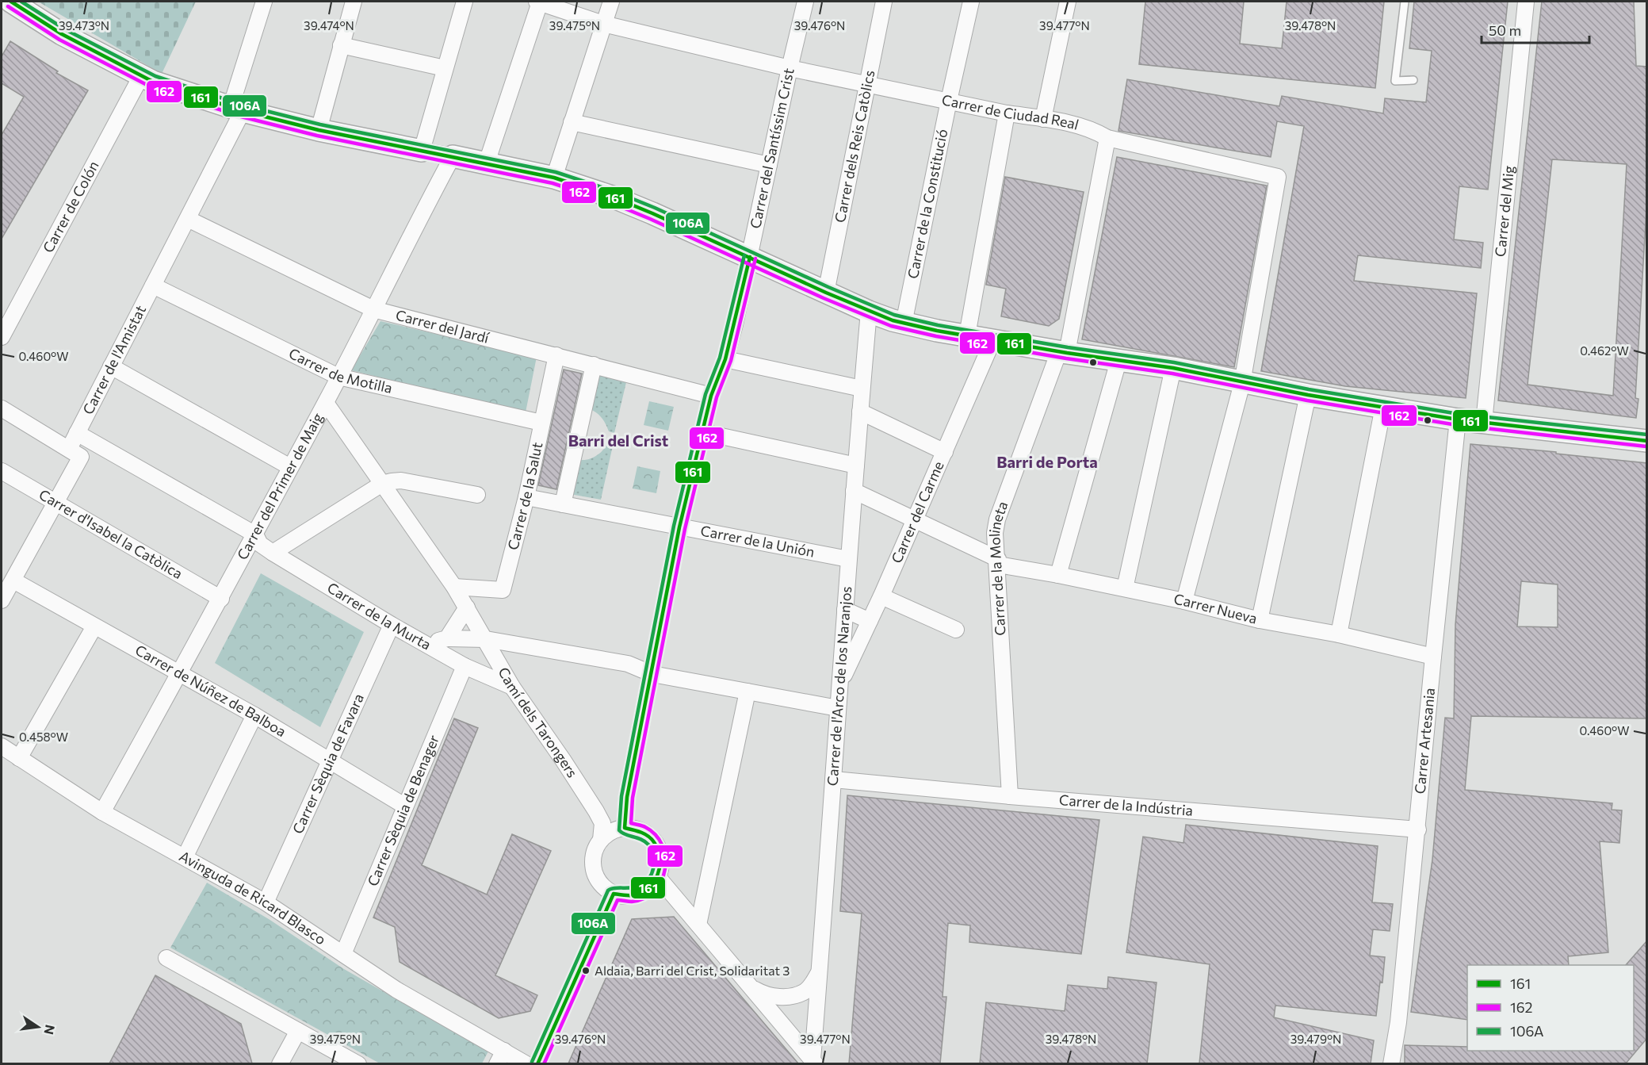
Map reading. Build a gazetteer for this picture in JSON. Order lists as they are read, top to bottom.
{
  "streets": {
    "street": [
      "Carrer de Ciudad Real",
      "Carrer dels Reis Catòlics",
      "Carrer del Santíssim Crist",
      "Carrer de la Constitució",
      "Carrer de Colón",
      "Carrer del Mig",
      "Carrer del Jardí",
      "Carrer de l'Amistat",
      "Carrer de Motilla",
      "Carrer del Primer de Maig",
      "Carrer de la Salut",
      "Carrer del Carme",
      "Carrer d'Isabel la Catòlica",
      "Carrer de la Unión",
      "Carrer de la Molineta",
      "Carrer Nueva",
      "Carrer de la Murta",
      "Carrer de l'Arco de los Naranjos",
      "Carrer de Núñez de Balboa",
      "Camí dels Tarongers",
      "Carrer Artesania",
      "Carrer Sèquia de Favara",
      "Carrer de la Indústria",
      "Carrer Sèquia de Benager",
      "Avinguda de Ricard Blasco"
    ]
  },
  "crossings": [
    ["Carrer de Ciudad Real", "Carrer dels Reis Catòlics"],
    ["Carrer de Ciudad Real", "Carrer del Santíssim Crist"],
    ["Carrer de Ciudad Real", "Carrer de la Constitució"],
    ["Carrer de Ciudad Real", "Carrer de la Molineta"],
    ["Carrer del Santíssim Crist", "Carrer del Jardí"],
    ["Carrer del Santíssim Crist", "Carrer de la Unión"],
    ["Carrer del Santíssim Crist", "Camí dels Tarongers"],
    ["Carrer del Jardí", "Carrer de l'Amistat"],
    ["Carrer del Jardí", "Carrer del Primer de Maig"],
    ["Carrer del Jardí", "Carrer de la Salut"],
    ["Carrer de l'Amistat", "Carrer de Motilla"],
    ["Carrer de l'Amistat", "Carrer de la Murta"],
    ["Carrer de Motilla", "Carrer del Primer de Maig"],
    ["Carrer de Motilla", "Carrer de la Salut"],
    ["Carrer del Primer de Maig", "Carrer d'Isabel la Catòlica"],
    ["Carrer del Primer de Maig", "Carrer de la Murta"],
    ["Carrer del Primer de Maig", "Carrer de Núñez de Balboa"],
    ["Carrer del Primer de Maig", "Camí dels Tarongers"],
    ["Carrer del Primer de Maig", "Avinguda de Ricard Blasco"],
    ["Carrer de la Salut", "Carrer de la Unión"],
    ["Carrer de la Salut", "Camí dels Tarongers"],
    ["Carrer del Carme", "Carrer Nueva"],
    ["Carrer del Carme", "Carrer de l'Arco de los Naranjos"],
    ["Carrer de la Unión", "Carrer de l'Arco de los Naranjos"],
    ["Carrer de la Molineta", "Carrer Nueva"],
    ["Carrer de la Molineta", "Carrer de la Indústria"],
    ["Carrer Nueva", "Carrer de l'Arco de los Naranjos"],
    ["Carrer Nueva", "Carrer Artesania"],
    ["Carrer de la Murta", "Camí dels Tarongers"],
    ["Carrer de la Murta", "Carrer Sèquia de Favara"],
    ["Carrer de la Murta", "Carrer Sèquia de Benager"],
    ["Carrer de l'Arco de los Naranjos", "Carrer de la Indústria"],
    ["Carrer de Núñez de Balboa", "Carrer Sèquia de Favara"],
    ["Carrer de Núñez de Balboa", "Carrer Sèquia de Benager"],
    ["Carrer Artesania", "Carrer de la Indústria"],
    ["Carrer Sèquia de Favara", "Avinguda de Ricard Blasco"],
    ["Carrer Sèquia de Benager", "Avinguda de Ricard Blasco"]
  ],
  "districts": ["Barri del Crist", "Barri de Porta"],
  "places": ["Aldaia, Barri del Crist, Solidaritat 3"],
  "lines": ["transit line 161", "transit line 106A", "transit line 162"],
  "legend": ["161", "162", "106A"],
  "scale_bar": "50 m",
  "north": "right",
  "coordinates": [
    "39.473°N",
    "39.474°N",
    "39.475°N",
    "39.476°N",
    "39.477°N",
    "39.478°N",
    "0.462°W",
    "0.460°W",
    "0.458°W",
    "39.479°N"
  ]
}
